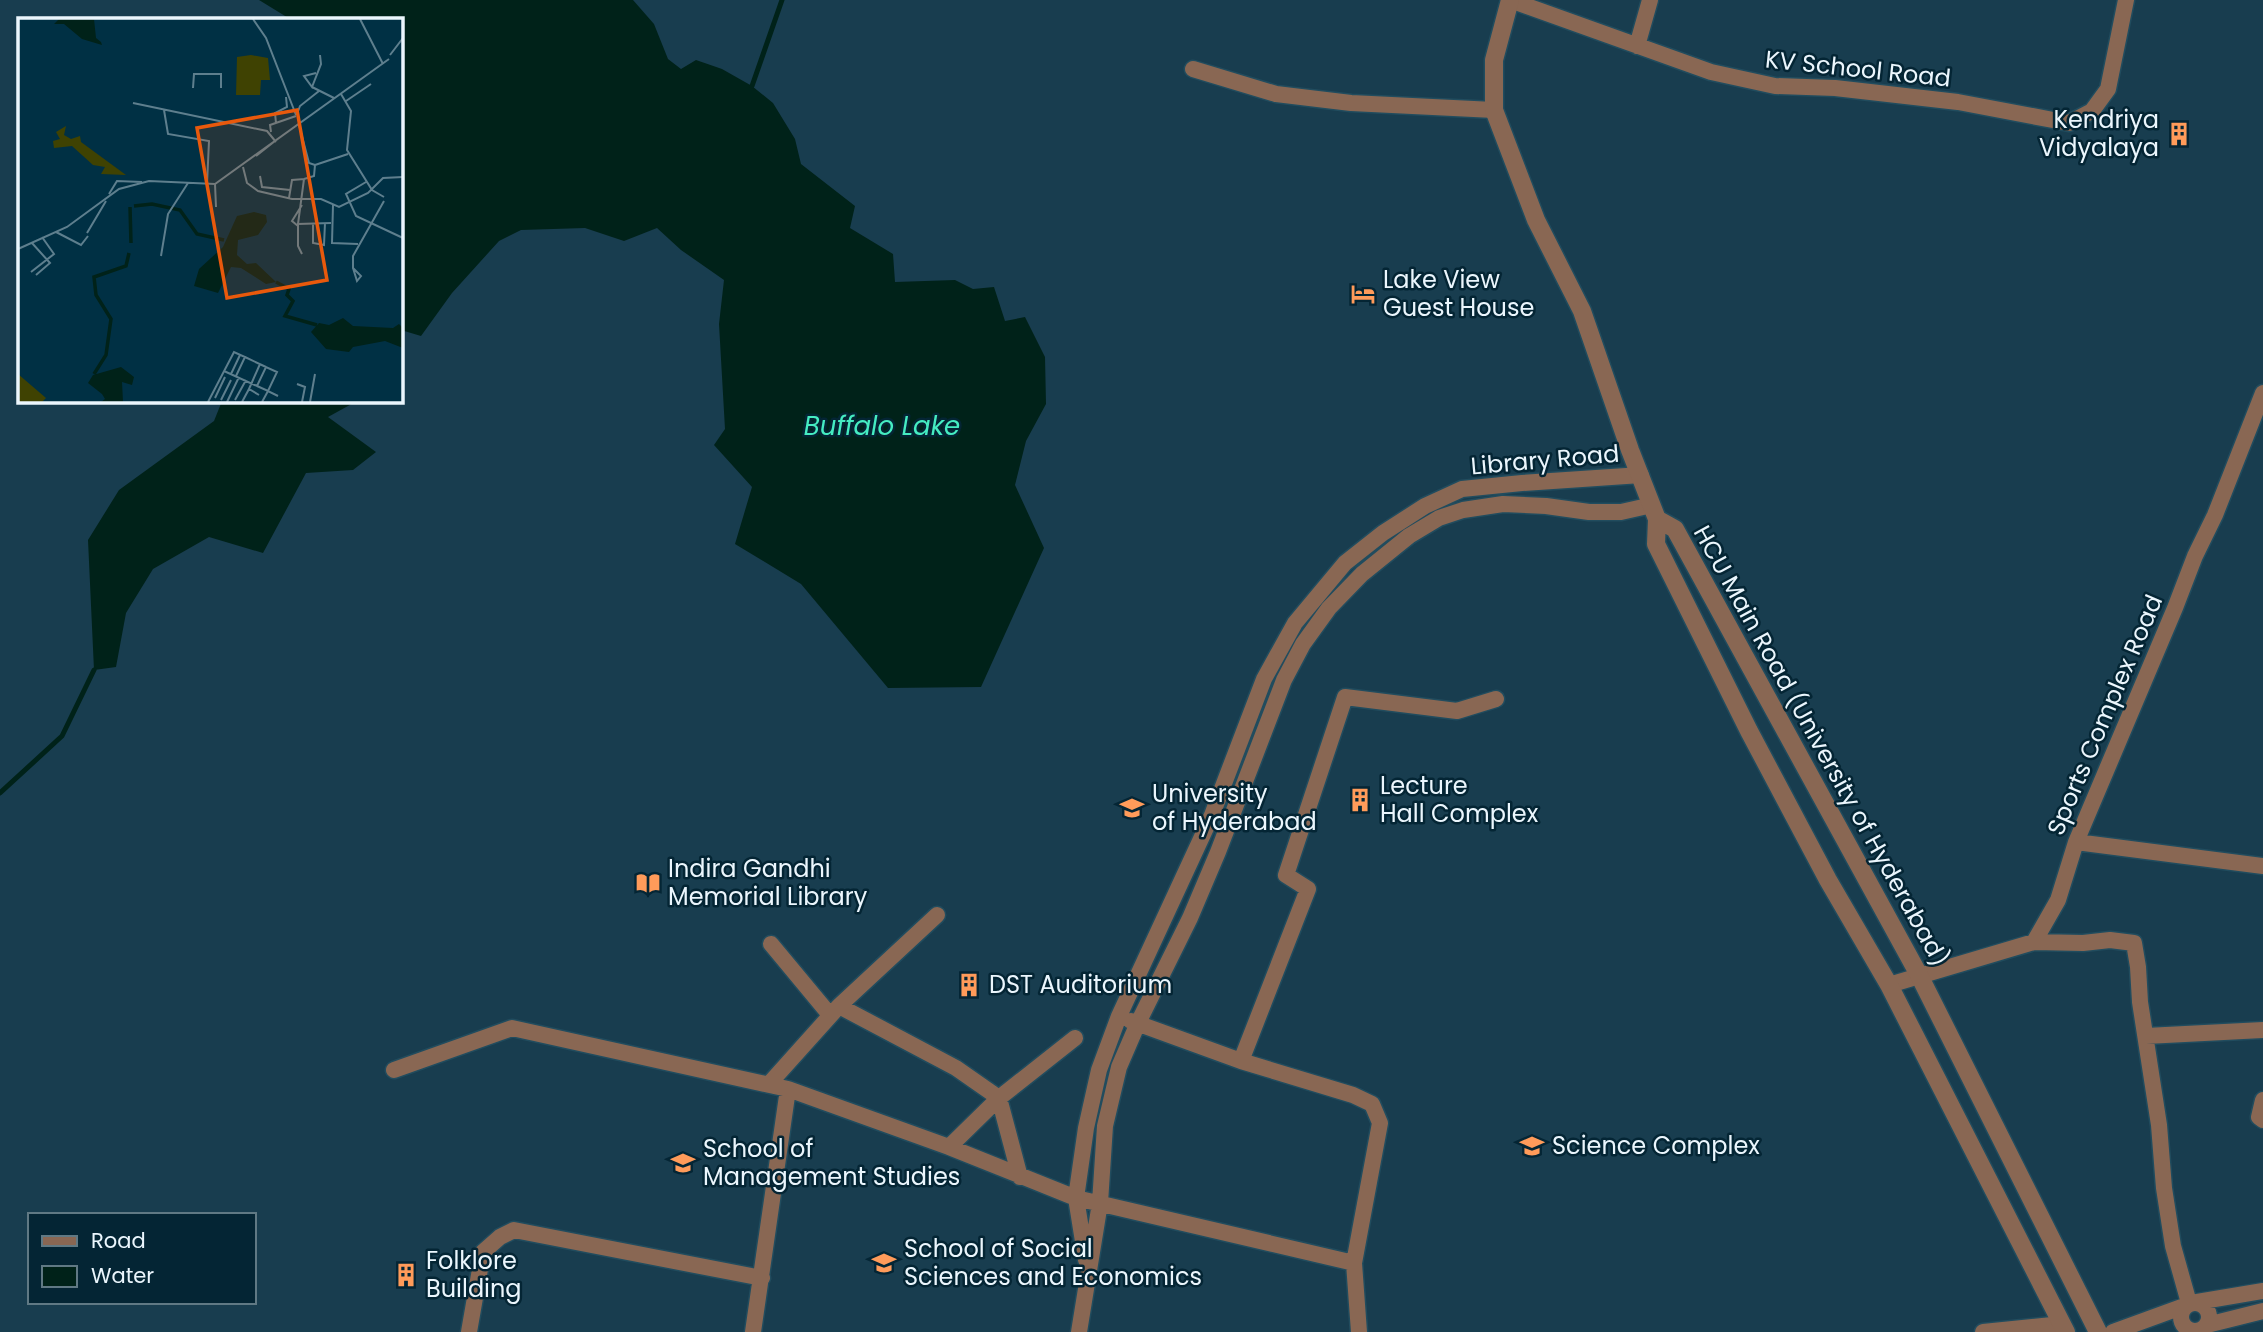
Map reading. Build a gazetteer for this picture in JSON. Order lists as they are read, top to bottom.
{
  "streets": {
    "street": [
      "KV School Road",
      "Library Road",
      "Sports Complex Road",
      "HCU Main Road (University of Hyderabad)"
    ]
  },
  "water": ["Buffalo Lake"],
  "places": {
    "building": [
      "Kendriya Vidyalaya",
      "Lecture Hall Complex",
      "DST Auditorium",
      "Folklore Building"
    ],
    "hotel": ["Lake View Guest House"],
    "school or university": [
      "University of Hyderabad",
      "Science Complex",
      "School of Management Studies",
      "School of Social Sciences and Economics"
    ],
    "library": ["Indira Gandhi Memorial Library"]
  },
  "legend": ["Road", "Water"]
}
